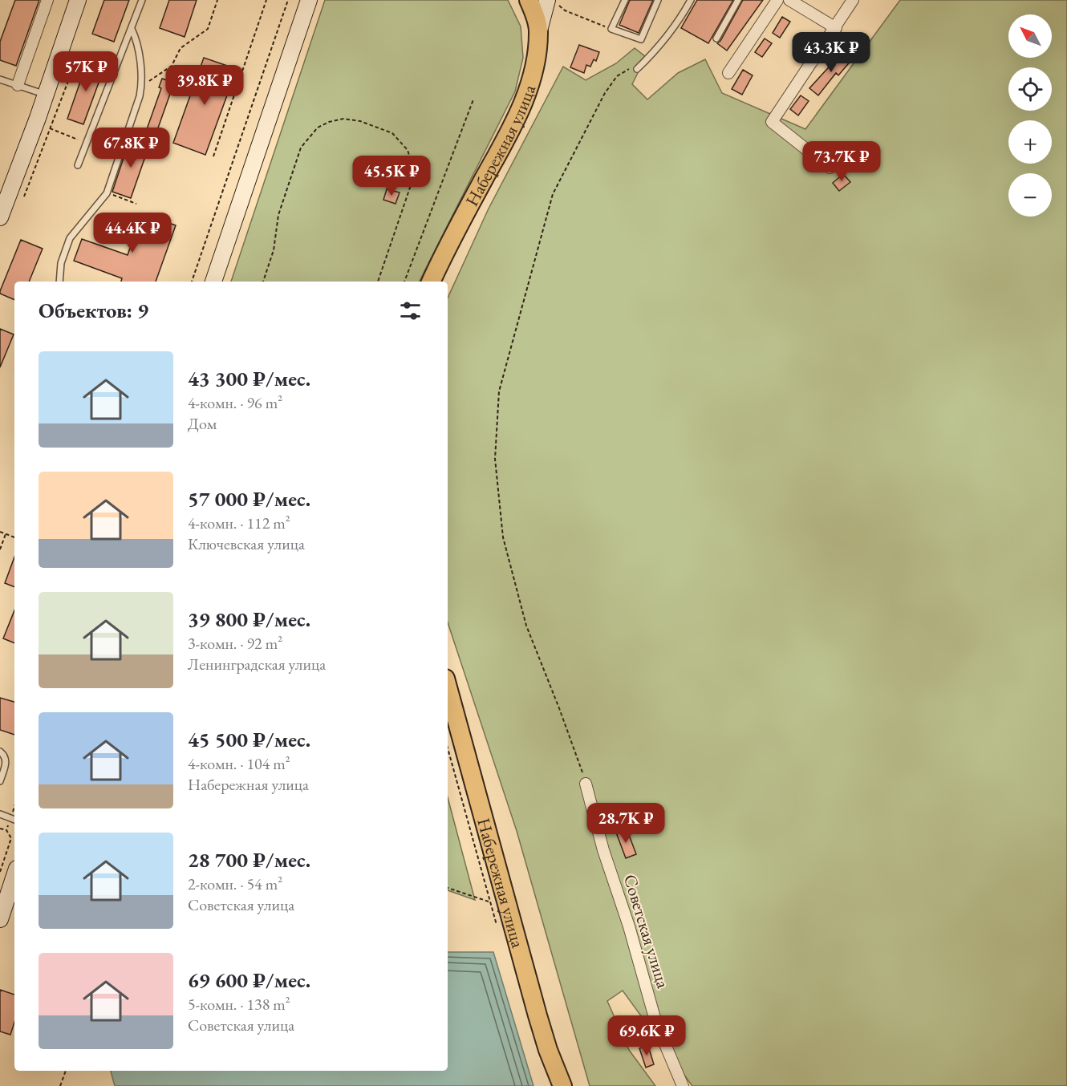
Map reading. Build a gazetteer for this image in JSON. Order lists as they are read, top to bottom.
{
  "streets": {
    "main road": ["Набережная улица"],
    "street": ["Советская улица"]
  },
  "north": "top left",
  "page": {
    "map_buttons": ["+", "−"],
    "price": [
      "43.3K ₽",
      "57K ₽",
      "39.8K ₽",
      "67.8K ₽",
      "73.7K ₽",
      "45.5K ₽",
      "44.4K ₽",
      "28.7K ₽",
      "69.6K ₽"
    ],
    "heading": "Объектов: 9",
    "list": [
      {
        "name": "43 300 ₽/мес.",
        "note": "4-комн. · 96 m² · Дом"
      },
      {
        "name": "57 000 ₽/мес.",
        "note": "4-комн. · 112 m² · Ключевская улица"
      },
      {
        "name": "39 800 ₽/мес.",
        "note": "3-комн. · 92 m² · Ленинградская улица"
      },
      {
        "name": "45 500 ₽/мес.",
        "note": "4-комн. · 104 m² · Набережная улица"
      },
      {
        "name": "28 700 ₽/мес.",
        "note": "2-комн. · 54 m² · Советская улица"
      },
      {
        "name": "69 600 ₽/мес.",
        "note": "5-комн. · 138 m² · Советская улица"
      }
    ]
  }
}
